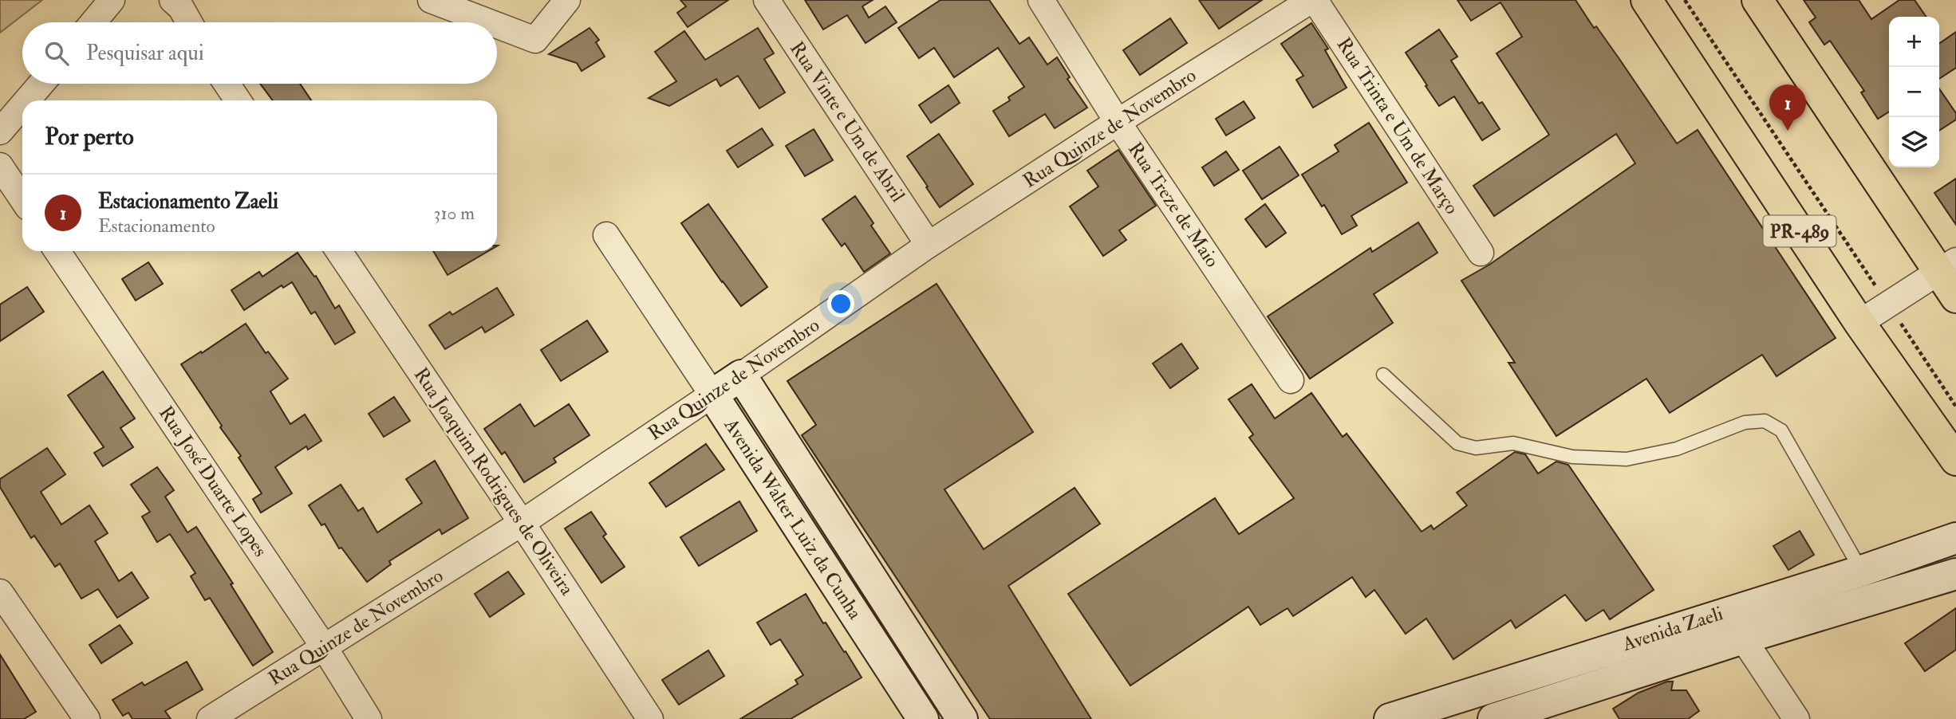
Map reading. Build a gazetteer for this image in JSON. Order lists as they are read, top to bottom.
{
  "streets": {
    "main road": ["PR-489"],
    "street": [
      "Rua Vinte e Um de Abril",
      "Rua Trinta e Um de Março",
      "Rua Quinze de Novembro",
      "Rua Treze de Maio",
      "Rua José Duarte Lopes",
      "Rua Joaquim Rodrigues de Oliveira",
      "Avenida Walter Luiz da Cunha",
      "Avenida Zaeli"
    ]
  },
  "crossings": [
    ["Rua Vinte e Um de Abril", "Rua Quinze de Novembro"],
    ["Rua Trinta e Um de Março", "Rua Quinze de Novembro"],
    ["Rua Quinze de Novembro", "Rua Treze de Maio"],
    ["Rua Quinze de Novembro", "Rua José Duarte Lopes"],
    ["Rua Quinze de Novembro", "Rua Joaquim Rodrigues de Oliveira"],
    ["Rua Quinze de Novembro", "Avenida Walter Luiz da Cunha"]
  ],
  "page": {
    "map_buttons": ["+", "−"],
    "search": "Pesquisar aqui",
    "pins": "1",
    "heading": "Por perto",
    "list": [
      {
        "mark": "1",
        "name": "Estacionamento Zaeli",
        "note": "Estacionamento",
        "value": "310 m"
      }
    ]
  }
}
